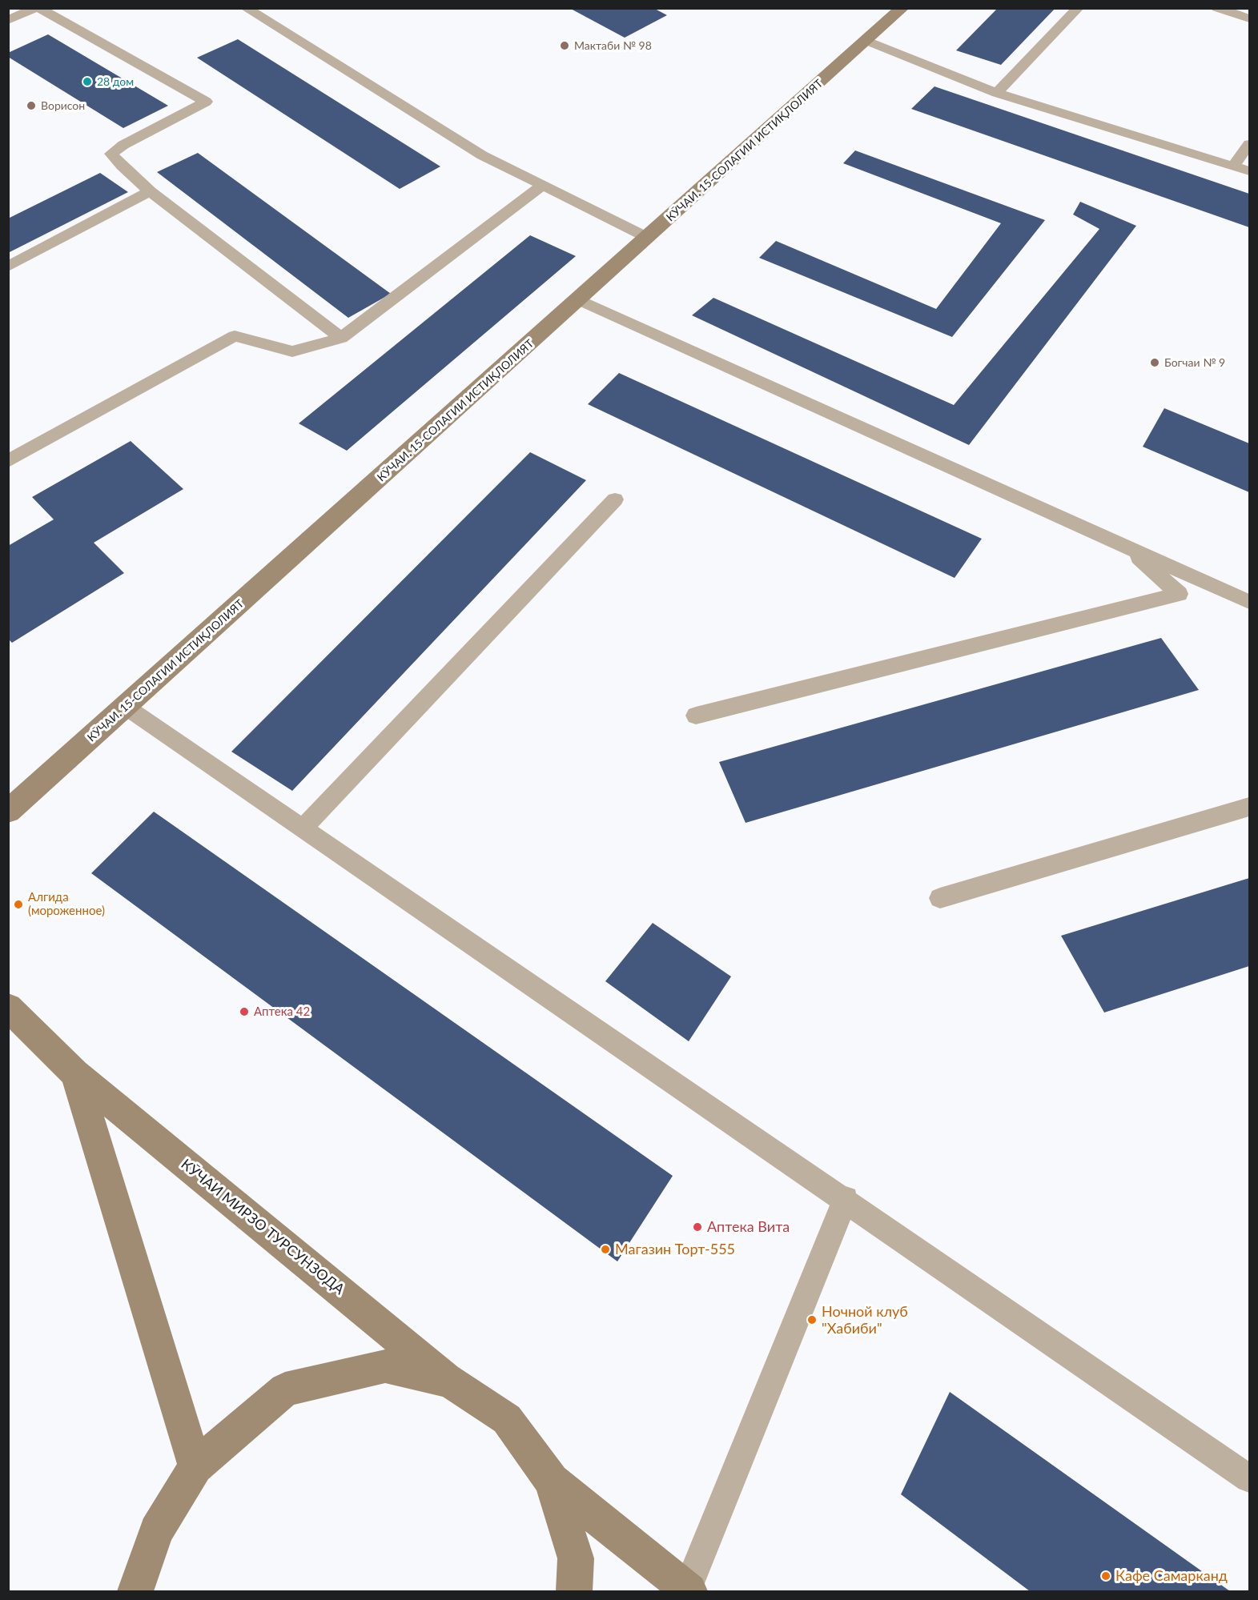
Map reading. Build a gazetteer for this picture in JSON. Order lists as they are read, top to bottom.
{
  "streets": {
    "street": ["КӮЧАИ. 15-СОЛАГИИ ИСТИҚЛОЛИЯТ", "КӮЧАИ МИРЗО ТУРСУНЗОДА"]
  },
  "places": [
    "Мактаби № 98",
    "28 дом",
    "Ворисон",
    "Богчаи № 9",
    "Алгида (мороженное)",
    "Аптека 42",
    "Аптека Вита",
    "Магазин Торт-555",
    "Ночной клуб \"Хабиби\"",
    "Кафе Самарканд"
  ]
}
